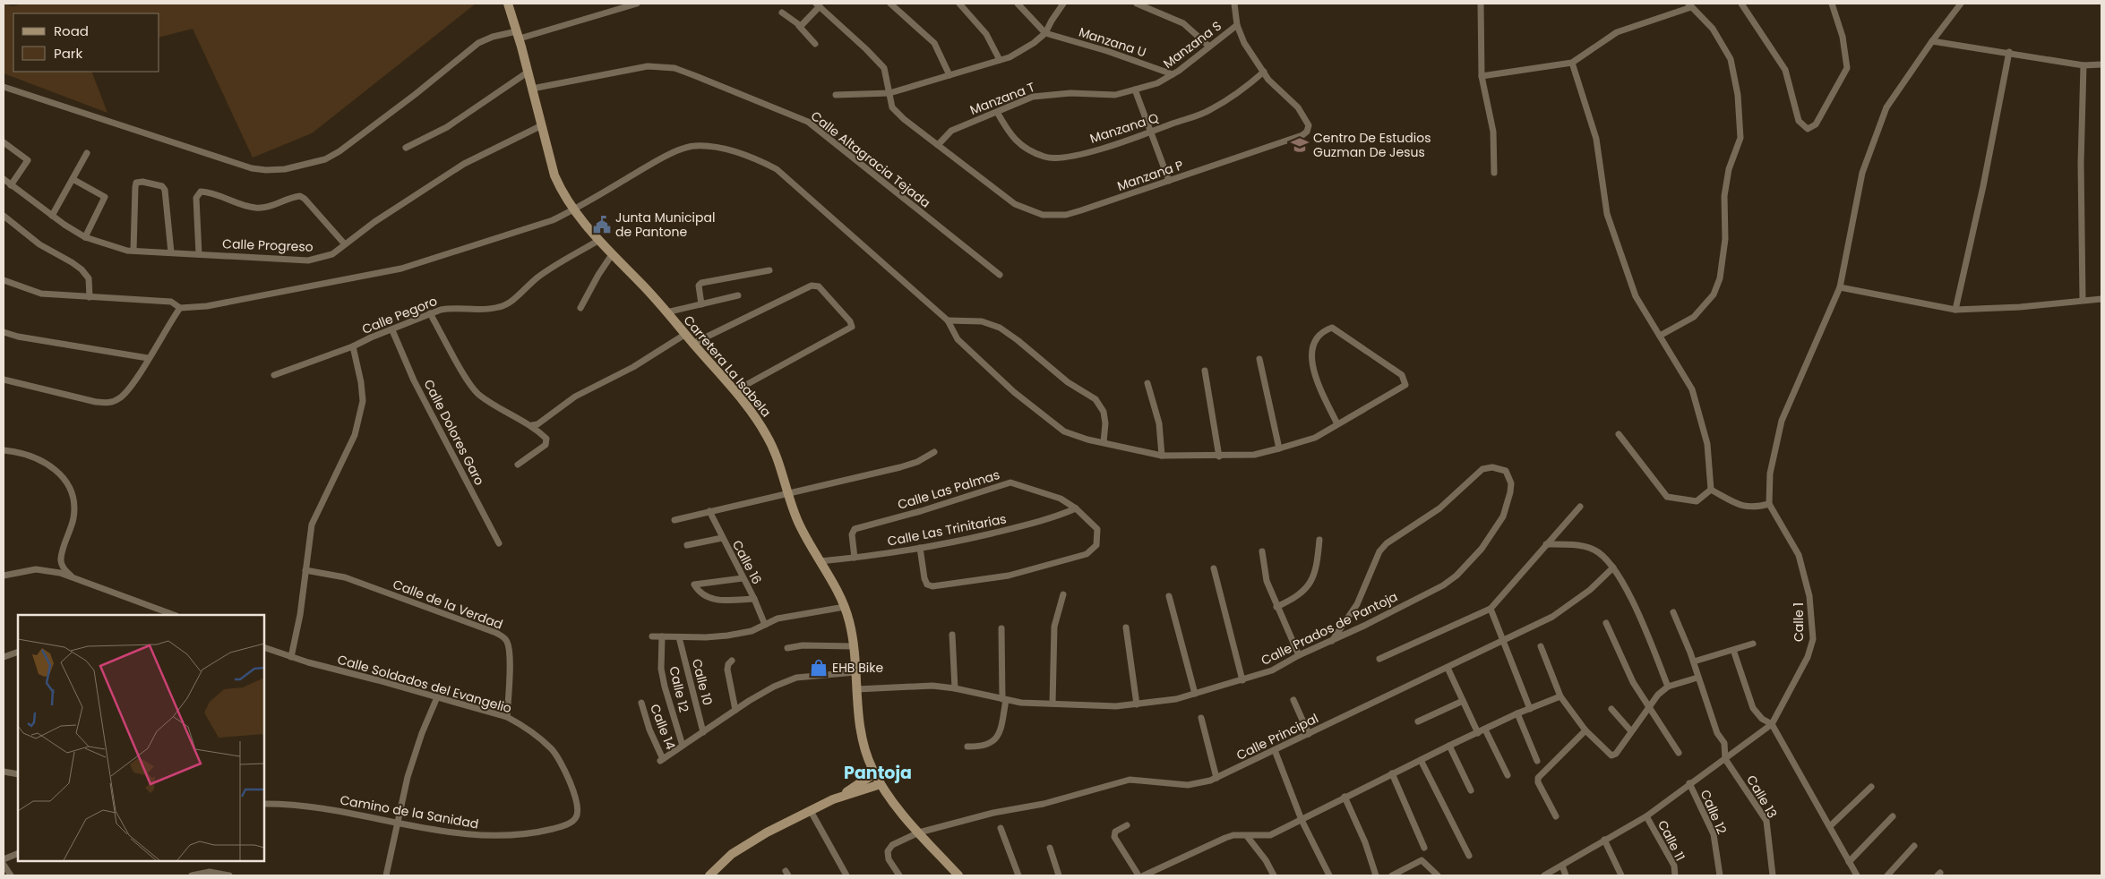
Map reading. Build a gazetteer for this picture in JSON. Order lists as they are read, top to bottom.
{
  "streets": {
    "main road": ["Carretera La Isabela"],
    "street": [
      "Manzana U",
      "Manzana S",
      "Manzana T",
      "Manzana Q",
      "Calle Altagracia Tejada",
      "Manzana P",
      "Calle Progreso",
      "Calle Pegoro",
      "Calle Dolores Garo",
      "Calle Las Palmas",
      "Calle Las Trinitarias",
      "Calle 16",
      "Calle de la Verdad",
      "Calle 1",
      "Calle Prados de Pantoja",
      "Calle 10",
      "Calle Soldados del Evangelio",
      "Calle 12",
      "Calle 14",
      "Calle Principal",
      "Calle 13",
      "Camino de la Sanidad",
      "Calle 11"
    ]
  },
  "crossings": [
    ["Manzana U", "Manzana S"],
    ["Manzana S", "Manzana T"],
    ["Manzana S", "Manzana P"],
    ["Manzana T", "Manzana Q"],
    ["Manzana T", "Manzana P"],
    ["Manzana Q", "Manzana P"],
    ["Calle Altagracia Tejada", "Carretera La Isabela"],
    ["Calle Progreso", "Carretera La Isabela"],
    ["Calle Pegoro", "Carretera La Isabela"],
    ["Calle Pegoro", "Calle Dolores Garo"],
    ["Carretera La Isabela", "Calle Las Trinitarias"],
    ["Carretera La Isabela", "Calle Prados de Pantoja"],
    ["Carretera La Isabela", "Calle Principal"],
    ["Calle Las Palmas", "Calle Las Trinitarias"],
    ["Calle de la Verdad", "Calle Soldados del Evangelio"],
    ["Calle 1", "Calle 12"],
    ["Calle 1", "Calle 13"],
    ["Calle 1", "Calle 11"],
    ["Calle Soldados del Evangelio", "Camino de la Sanidad"],
    ["Calle 12", "Calle 14"]
  ],
  "districts": ["Pantoja"],
  "places": {
    "school or university": ["Centro De Estudios Guzman De Jesus"],
    "public building": ["Junta Municipal de Pantone"],
    "shop": ["EHB Bike"]
  },
  "legend": ["Road", "Park"]
}
